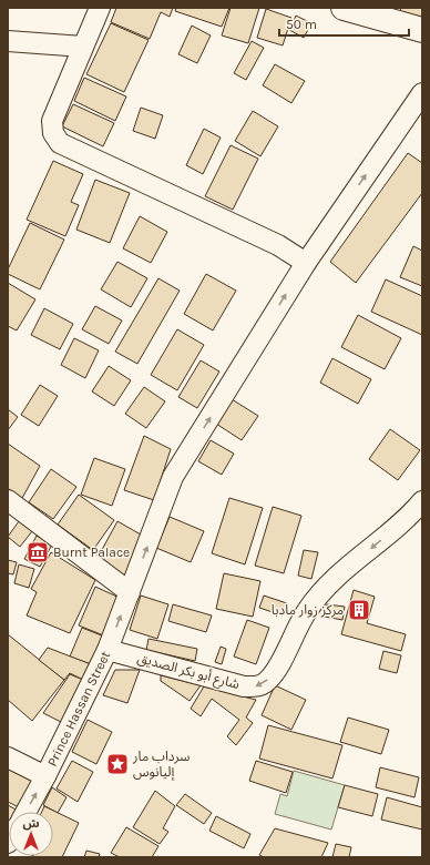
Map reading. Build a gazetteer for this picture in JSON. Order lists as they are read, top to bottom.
{
  "streets": {
    "street": ["شارع أبو بكر الصديق", "Prince Hassan Street"]
  },
  "crossings": [
    ["شارع أبو بكر الصديق", "Prince Hassan Street"]
  ],
  "one_way": ["شارع أبو بكر الصديق", "Prince Hassan Street"],
  "places": {
    "museum": ["Burnt Palace"],
    "building": ["مركز زوار مادبا"],
    "place": ["سرداب مار إليانوس"]
  },
  "scale_bar": "50 m",
  "north": "top"
}
